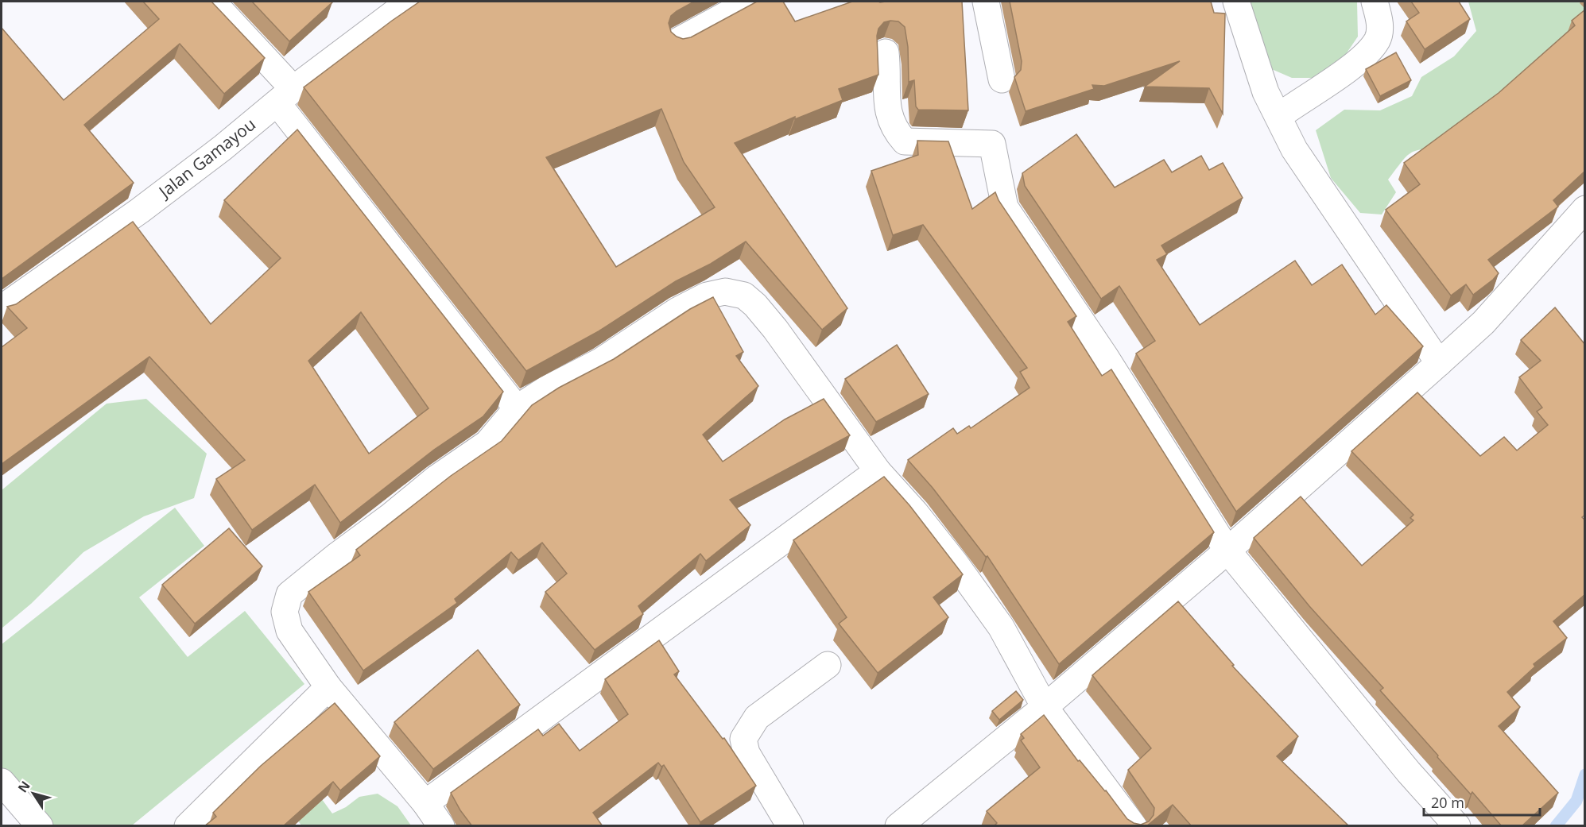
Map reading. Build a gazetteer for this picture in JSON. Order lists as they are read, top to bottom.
{
  "streets": {
    "street": ["Jalan Gamayou"]
  },
  "scale_bar": "20 m",
  "north": "top left"
}
